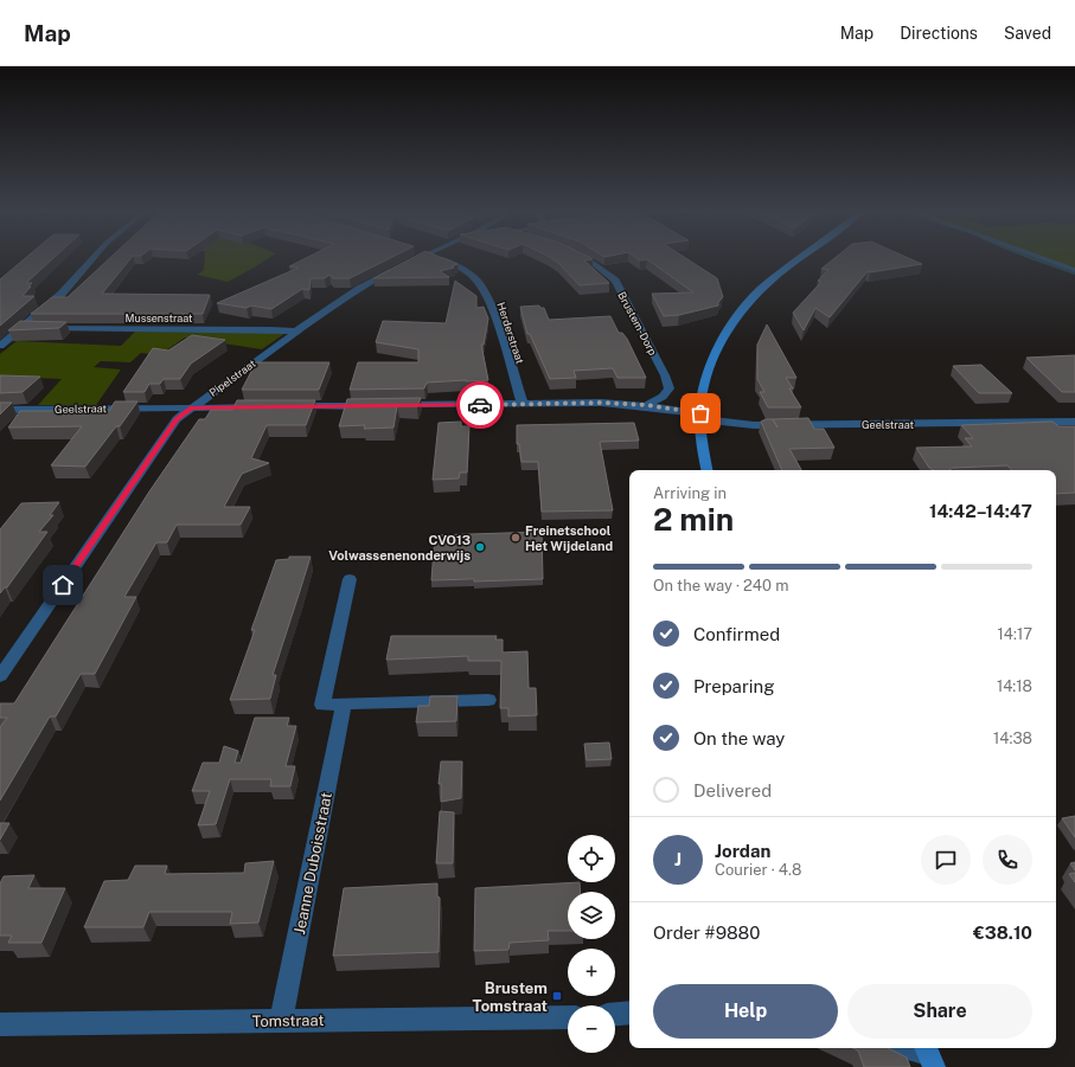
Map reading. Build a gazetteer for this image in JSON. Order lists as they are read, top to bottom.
{
  "streets": {
    "street": [
      "Mussenstraat",
      "Brustem-Dorp",
      "Herderstraat",
      "Pipelstraat",
      "Geelstraat",
      "Jeanne Duboisstraat",
      "Tomstraat"
    ]
  },
  "crossings": [
    ["Mussenstraat", "Pipelstraat"],
    ["Brustem-Dorp", "Geelstraat"],
    ["Herderstraat", "Geelstraat"],
    ["Pipelstraat", "Geelstraat"],
    ["Jeanne Duboisstraat", "Tomstraat"]
  ],
  "places": {
    "other": ["Freinetschool Het Wijdeland", "CVO13 Volwassenenonderwijs"],
    "transit": ["Brustem Tomstraat"]
  },
  "page": {
    "header": "Map",
    "nav": ["Map", "Directions", "Saved"],
    "heading": ["2 min", "Arriving in", "14:42–14:47"],
    "panel": [
      "Jordan",
      "Courier · 4.8",
      "Order #9880",
      "€38.10"
    ],
    "bar": "On the way · 240 m",
    "list": [
      ["Confirmed", "14:17"],
      ["Preparing", "14:18"],
      ["On the way", "14:38"],
      "Delivered"
    ],
    "map_buttons": ["+", "−"],
    "round": "J",
    "buttons": ["Help", "Share"]
  }
}
